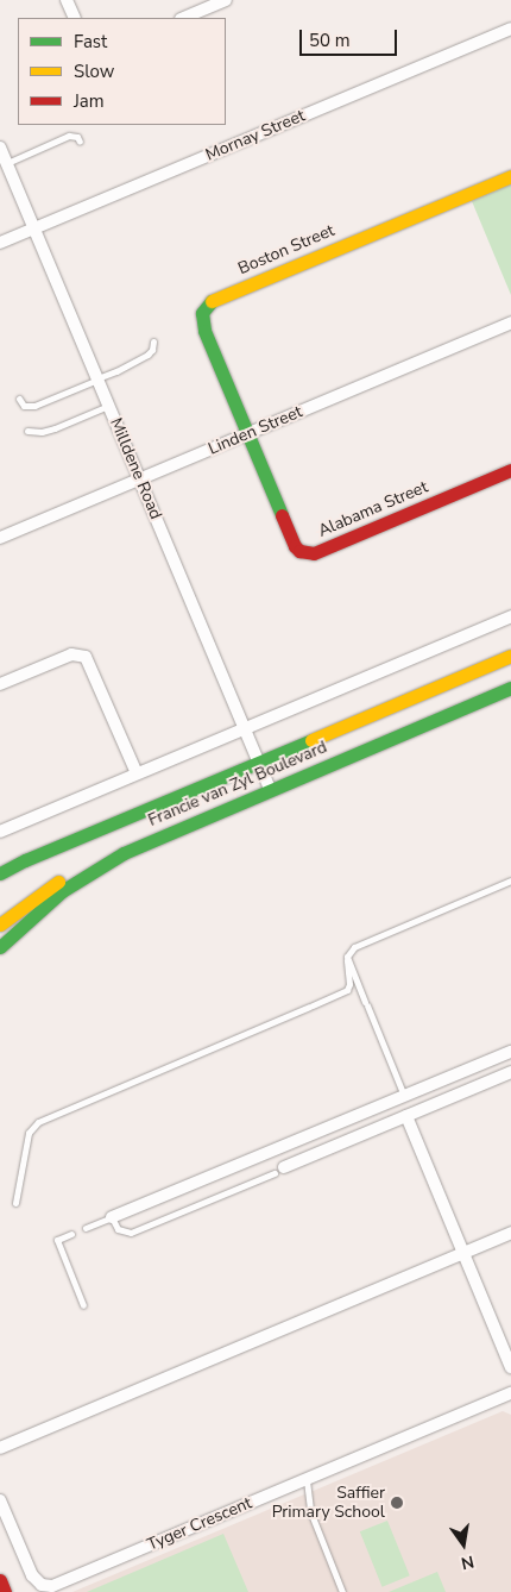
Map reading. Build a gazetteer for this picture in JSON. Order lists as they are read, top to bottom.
{
  "streets": {
    "main road": ["Boston Street", "Alabama Street", "Francie van Zyl Boulevard"],
    "street": [
      "Mornay Street",
      "Linden Street",
      "Milldene Road",
      "Tyger Crescent"
    ]
  },
  "crossings": [
    ["Mornay Street", "Milldene Road"],
    ["Boston Street", "Linden Street"],
    ["Boston Street", "Alabama Street"],
    ["Linden Street", "Milldene Road"],
    ["Linden Street", "Alabama Street"],
    ["Milldene Road", "Francie van Zyl Boulevard"]
  ],
  "places": ["Saffier Primary School"],
  "legend": ["Fast", "Slow", "Jam"],
  "scale_bar": "50 m",
  "north": "bottom"
}
